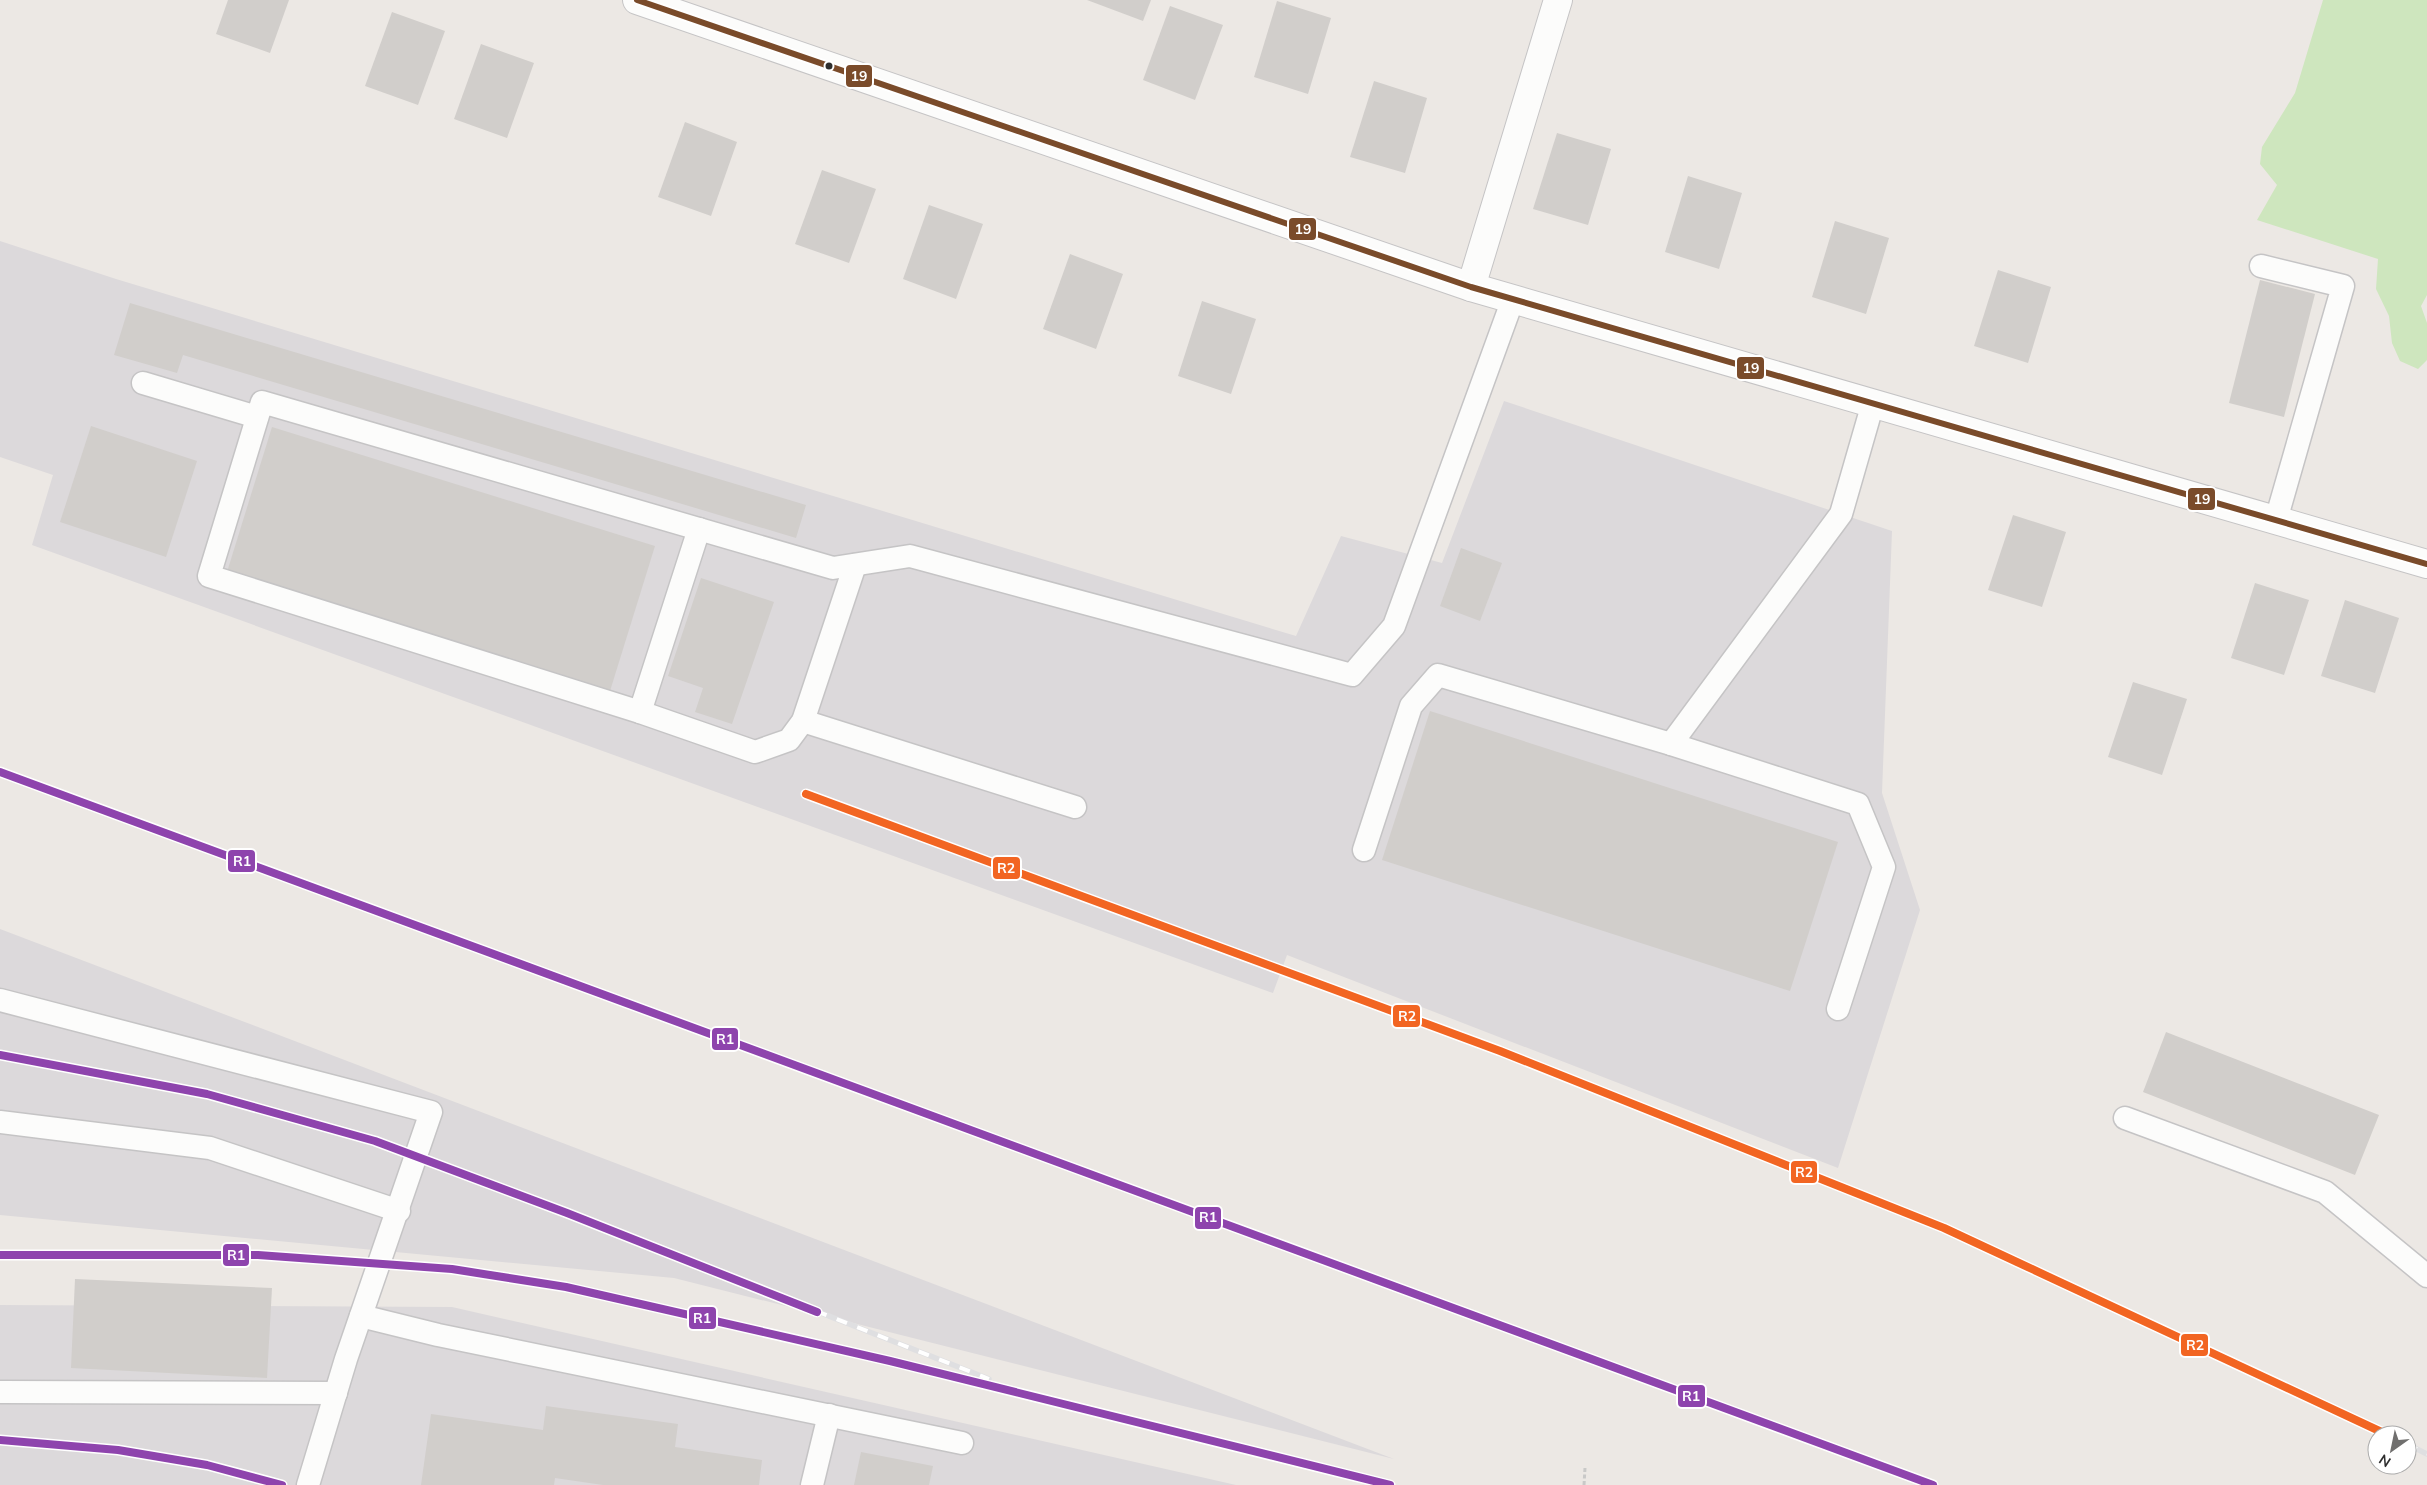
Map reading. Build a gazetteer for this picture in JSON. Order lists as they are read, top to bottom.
{
  "lines": ["transit line 19", "transit line R1", "transit line R2"],
  "north": "bottom left"
}
